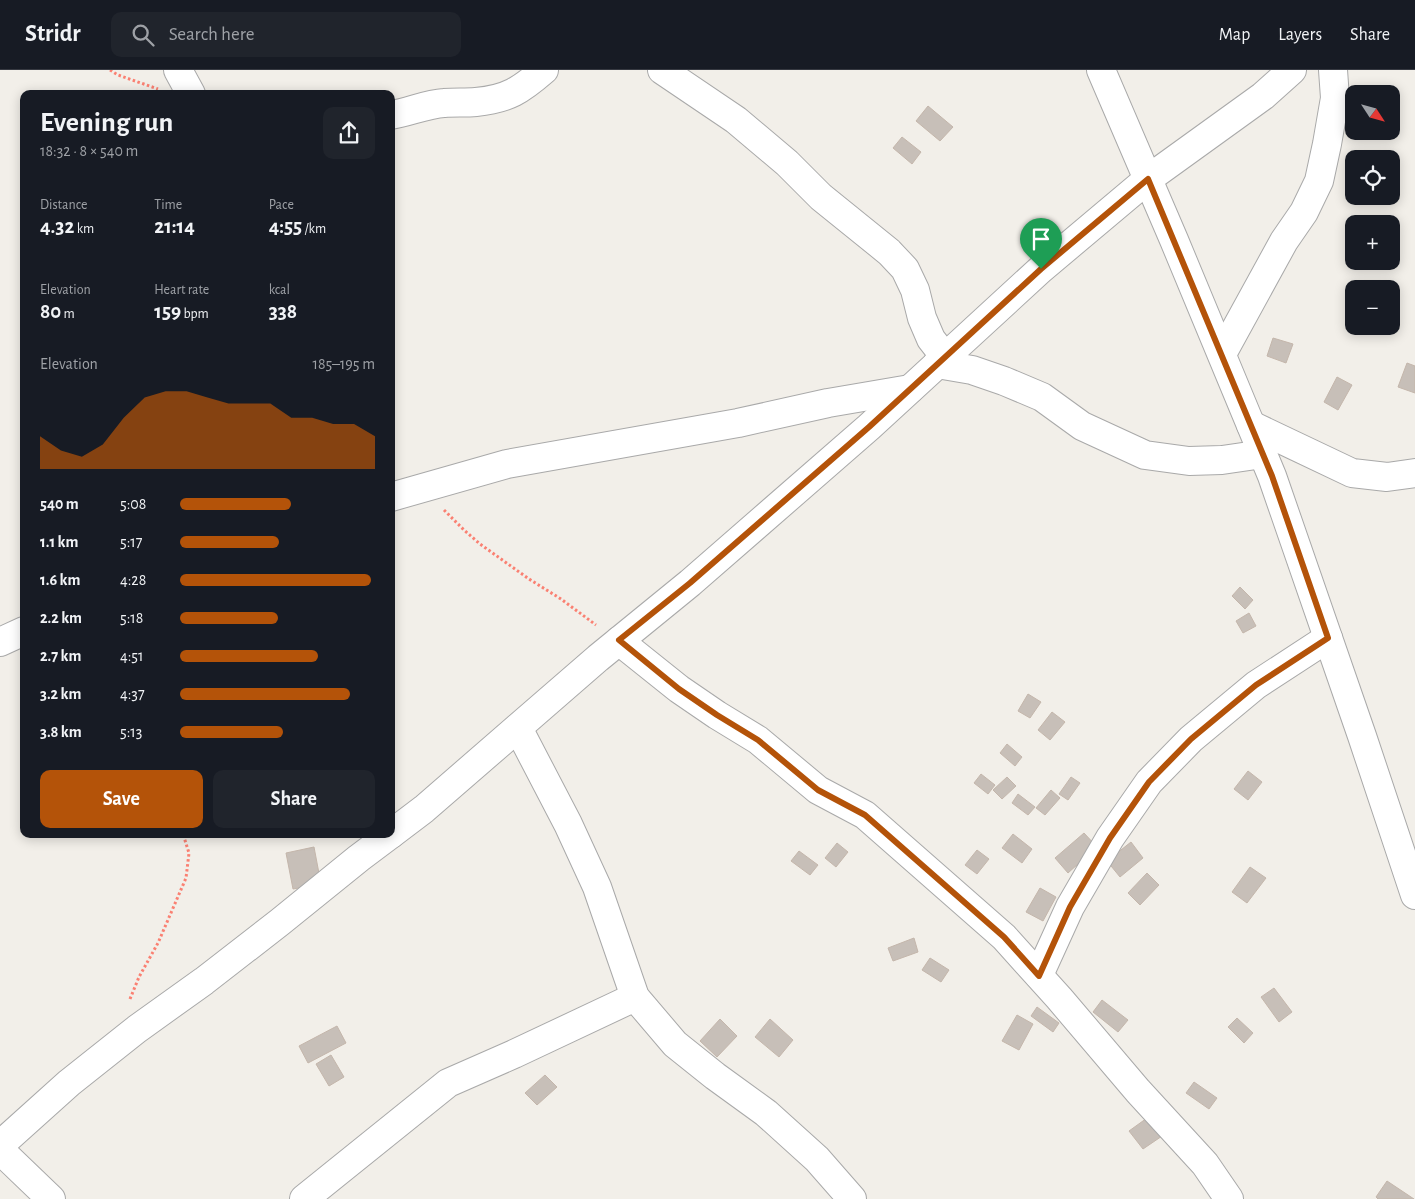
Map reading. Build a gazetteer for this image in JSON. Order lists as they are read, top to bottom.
{
  "north": "bottom right",
  "page": {
    "header": "Stridr",
    "search": "Search here",
    "nav": ["Map", "Layers", "Share"],
    "map_buttons": ["+", "−"],
    "heading": ["Evening run", "18:32 · 8 × 540 m"],
    "stats": [
      ["Distance", "4.32 km"],
      ["Time", "21:14"],
      ["Pace", "4:55 /km"],
      ["Elevation", "80 m"],
      ["Heart rate", "159 bpm"],
      ["kcal", "338"]
    ],
    "chart": ["Elevation", "185–195 m"],
    "list": [
      {
        "name": "540 m",
        "note": "5:08"
      },
      {
        "name": "1.1 km",
        "note": "5:17"
      },
      {
        "name": "1.6 km",
        "note": "4:28"
      },
      {
        "name": "2.2 km",
        "note": "5:18"
      },
      {
        "name": "2.7 km",
        "note": "4:51"
      },
      {
        "name": "3.2 km",
        "note": "4:37"
      },
      {
        "name": "3.8 km",
        "note": "5:13"
      }
    ],
    "buttons": ["Save", "Share"]
  }
}
